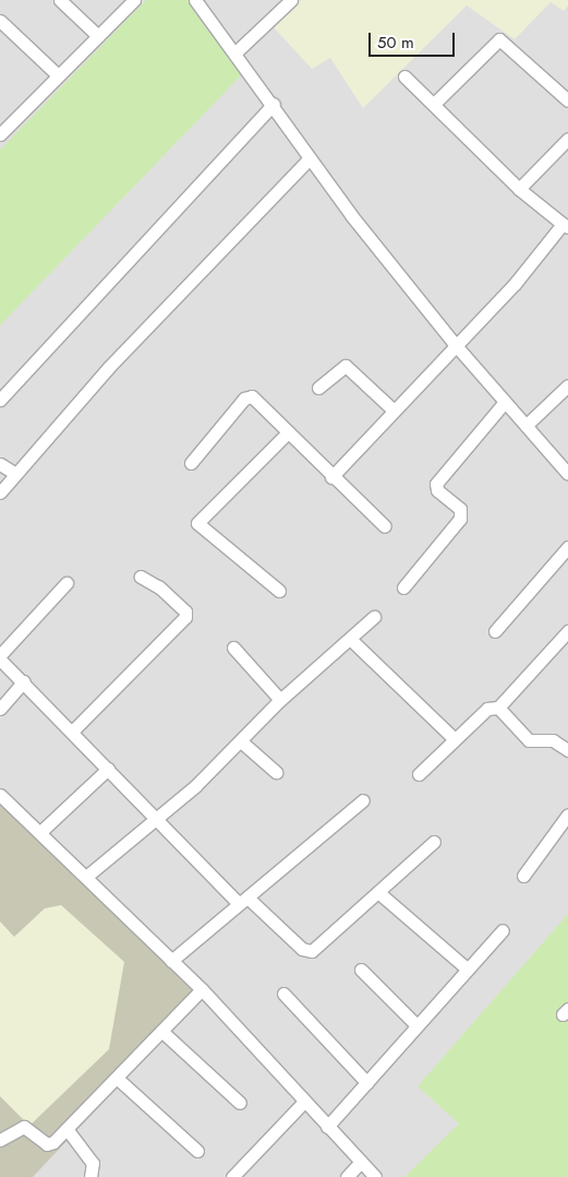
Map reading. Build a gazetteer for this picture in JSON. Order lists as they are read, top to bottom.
{
  "scale_bar": "50 m"
}
